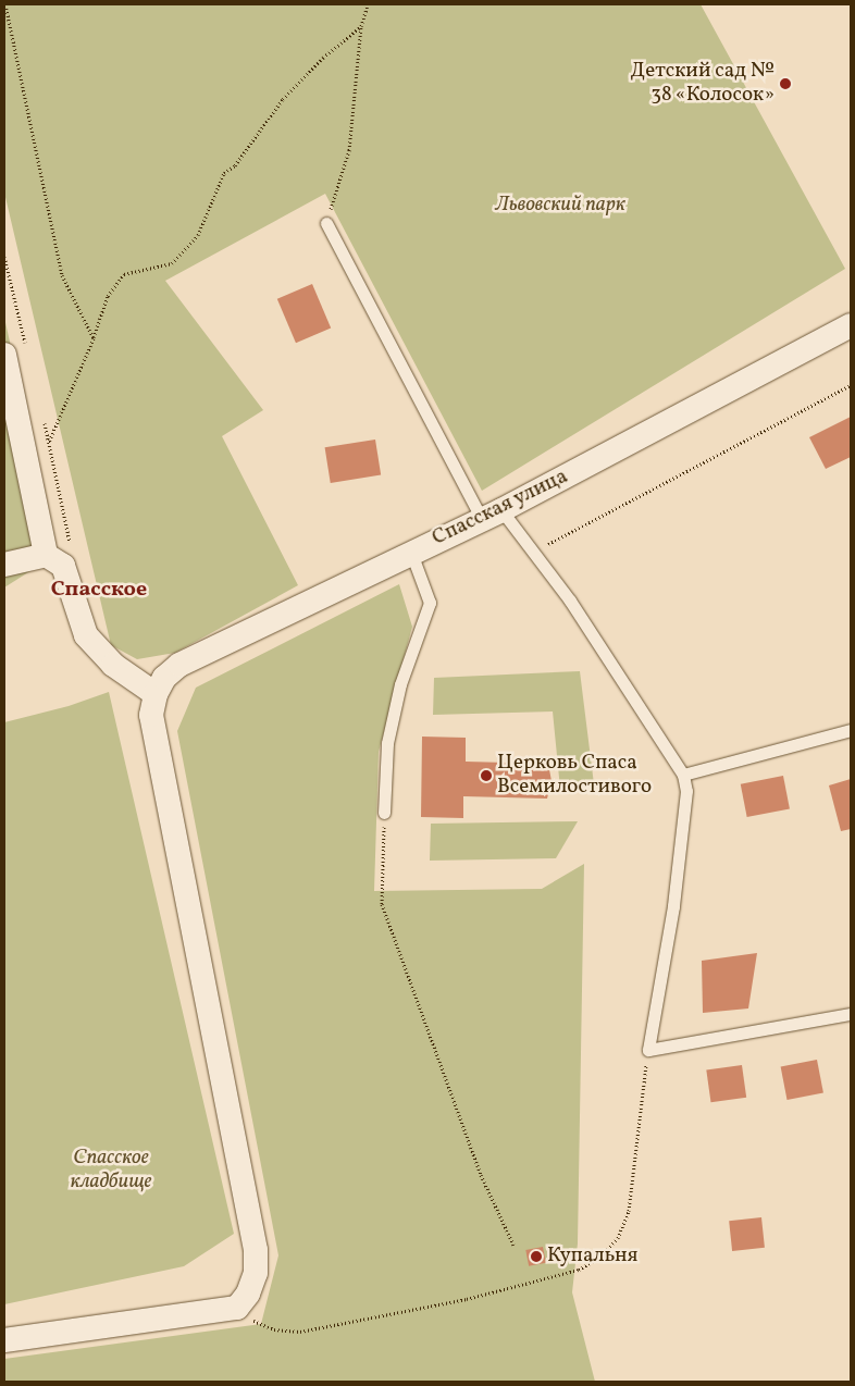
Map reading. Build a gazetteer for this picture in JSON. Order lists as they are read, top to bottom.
{
  "streets": {
    "street": ["Спасская улица"]
  },
  "districts": ["Спасское"],
  "parks": ["Львовский парк", "Спасское кладбище"],
  "places": ["Детский сад № 38 «Колосок»", "Церковь Спаса Всемилостивого", "Купальня"]
}
